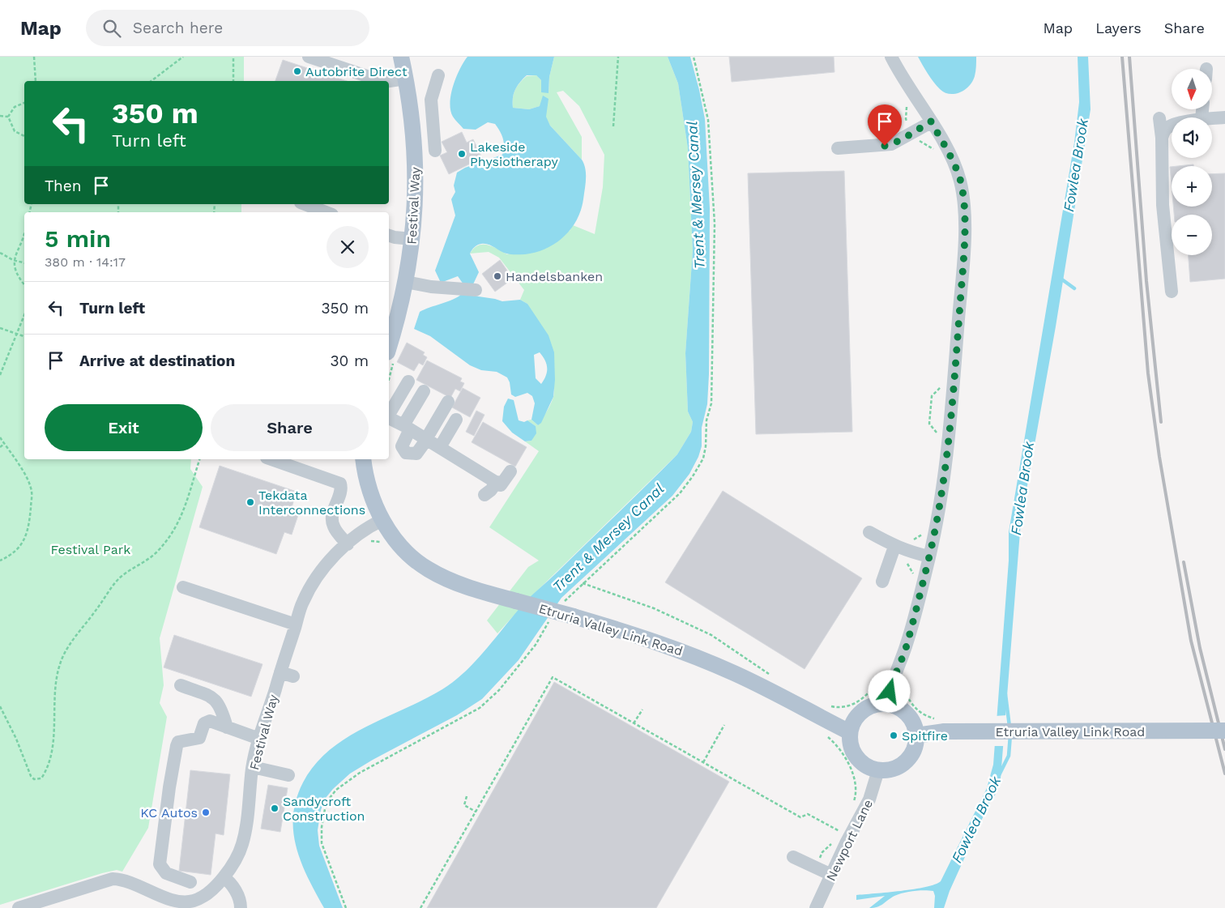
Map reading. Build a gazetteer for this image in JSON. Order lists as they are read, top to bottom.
{
  "streets": {
    "main road": ["Festival Way", "Etruria Valley Link Road"],
    "street": ["Newport Lane"]
  },
  "crossings": [
    ["Festival Way", "Etruria Valley Link Road"],
    ["Etruria Valley Link Road", "Newport Lane"]
  ],
  "water": ["Fowlea Brook", "Trent & Mersey Canal"],
  "parks": ["Festival Park"],
  "places": [
    "Autobrite Direct",
    "Lakeside Physiotherapy",
    "Handelsbanken",
    "Tekdata Interconnections",
    "Spitfire",
    "Sandycroft Construction",
    "KC Autos"
  ],
  "north": "bottom",
  "page": {
    "header": "Map",
    "search": "Search here",
    "nav": ["Map", "Layers", "Share"],
    "map_buttons": ["+", "−"],
    "turn": ["350 m", "Turn left"],
    "then": "Then",
    "heading": ["5 min", "380 m · 14:17"],
    "list": [
      {
        "name": "Turn left",
        "value": "350 m"
      },
      {
        "name": "Arrive at destination",
        "value": "30 m"
      }
    ],
    "buttons": ["Exit", "Share"]
  }
}
